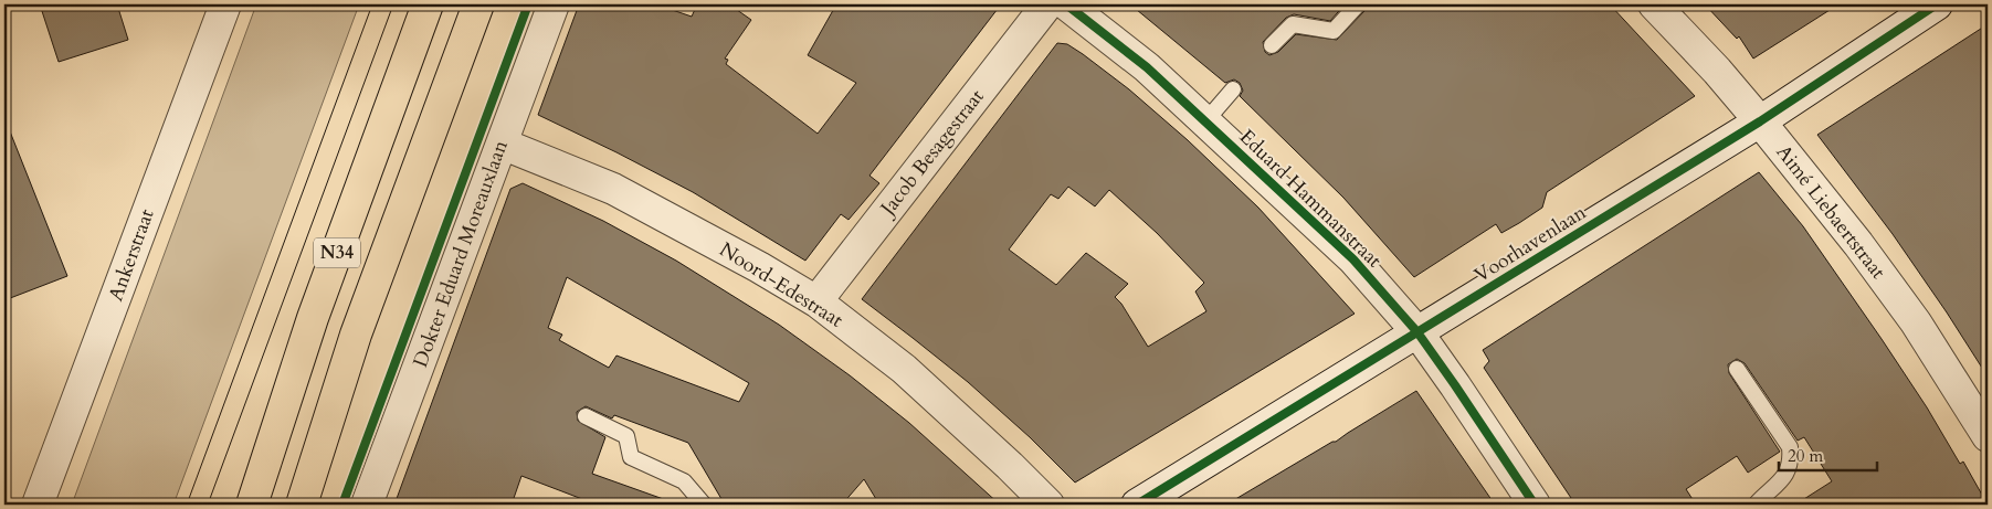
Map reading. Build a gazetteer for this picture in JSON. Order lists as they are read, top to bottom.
{
  "streets": {
    "main road": ["N34"],
    "street": [
      "Jacob Besagestraat",
      "Eduard Hammanstraat",
      "Aimé Liebaertstraat",
      "Voorhavenlaan",
      "Dokter Eduard Moreauxlaan",
      "Ankerstraat",
      "Noord-Edestraat"
    ]
  },
  "crossings": [
    ["Jacob Besagestraat", "Noord-Edestraat"],
    ["Eduard Hammanstraat", "Voorhavenlaan"],
    ["Aimé Liebaertstraat", "Voorhavenlaan"],
    ["Dokter Eduard Moreauxlaan", "Noord-Edestraat"]
  ],
  "scale_bar": "20 m"
}
